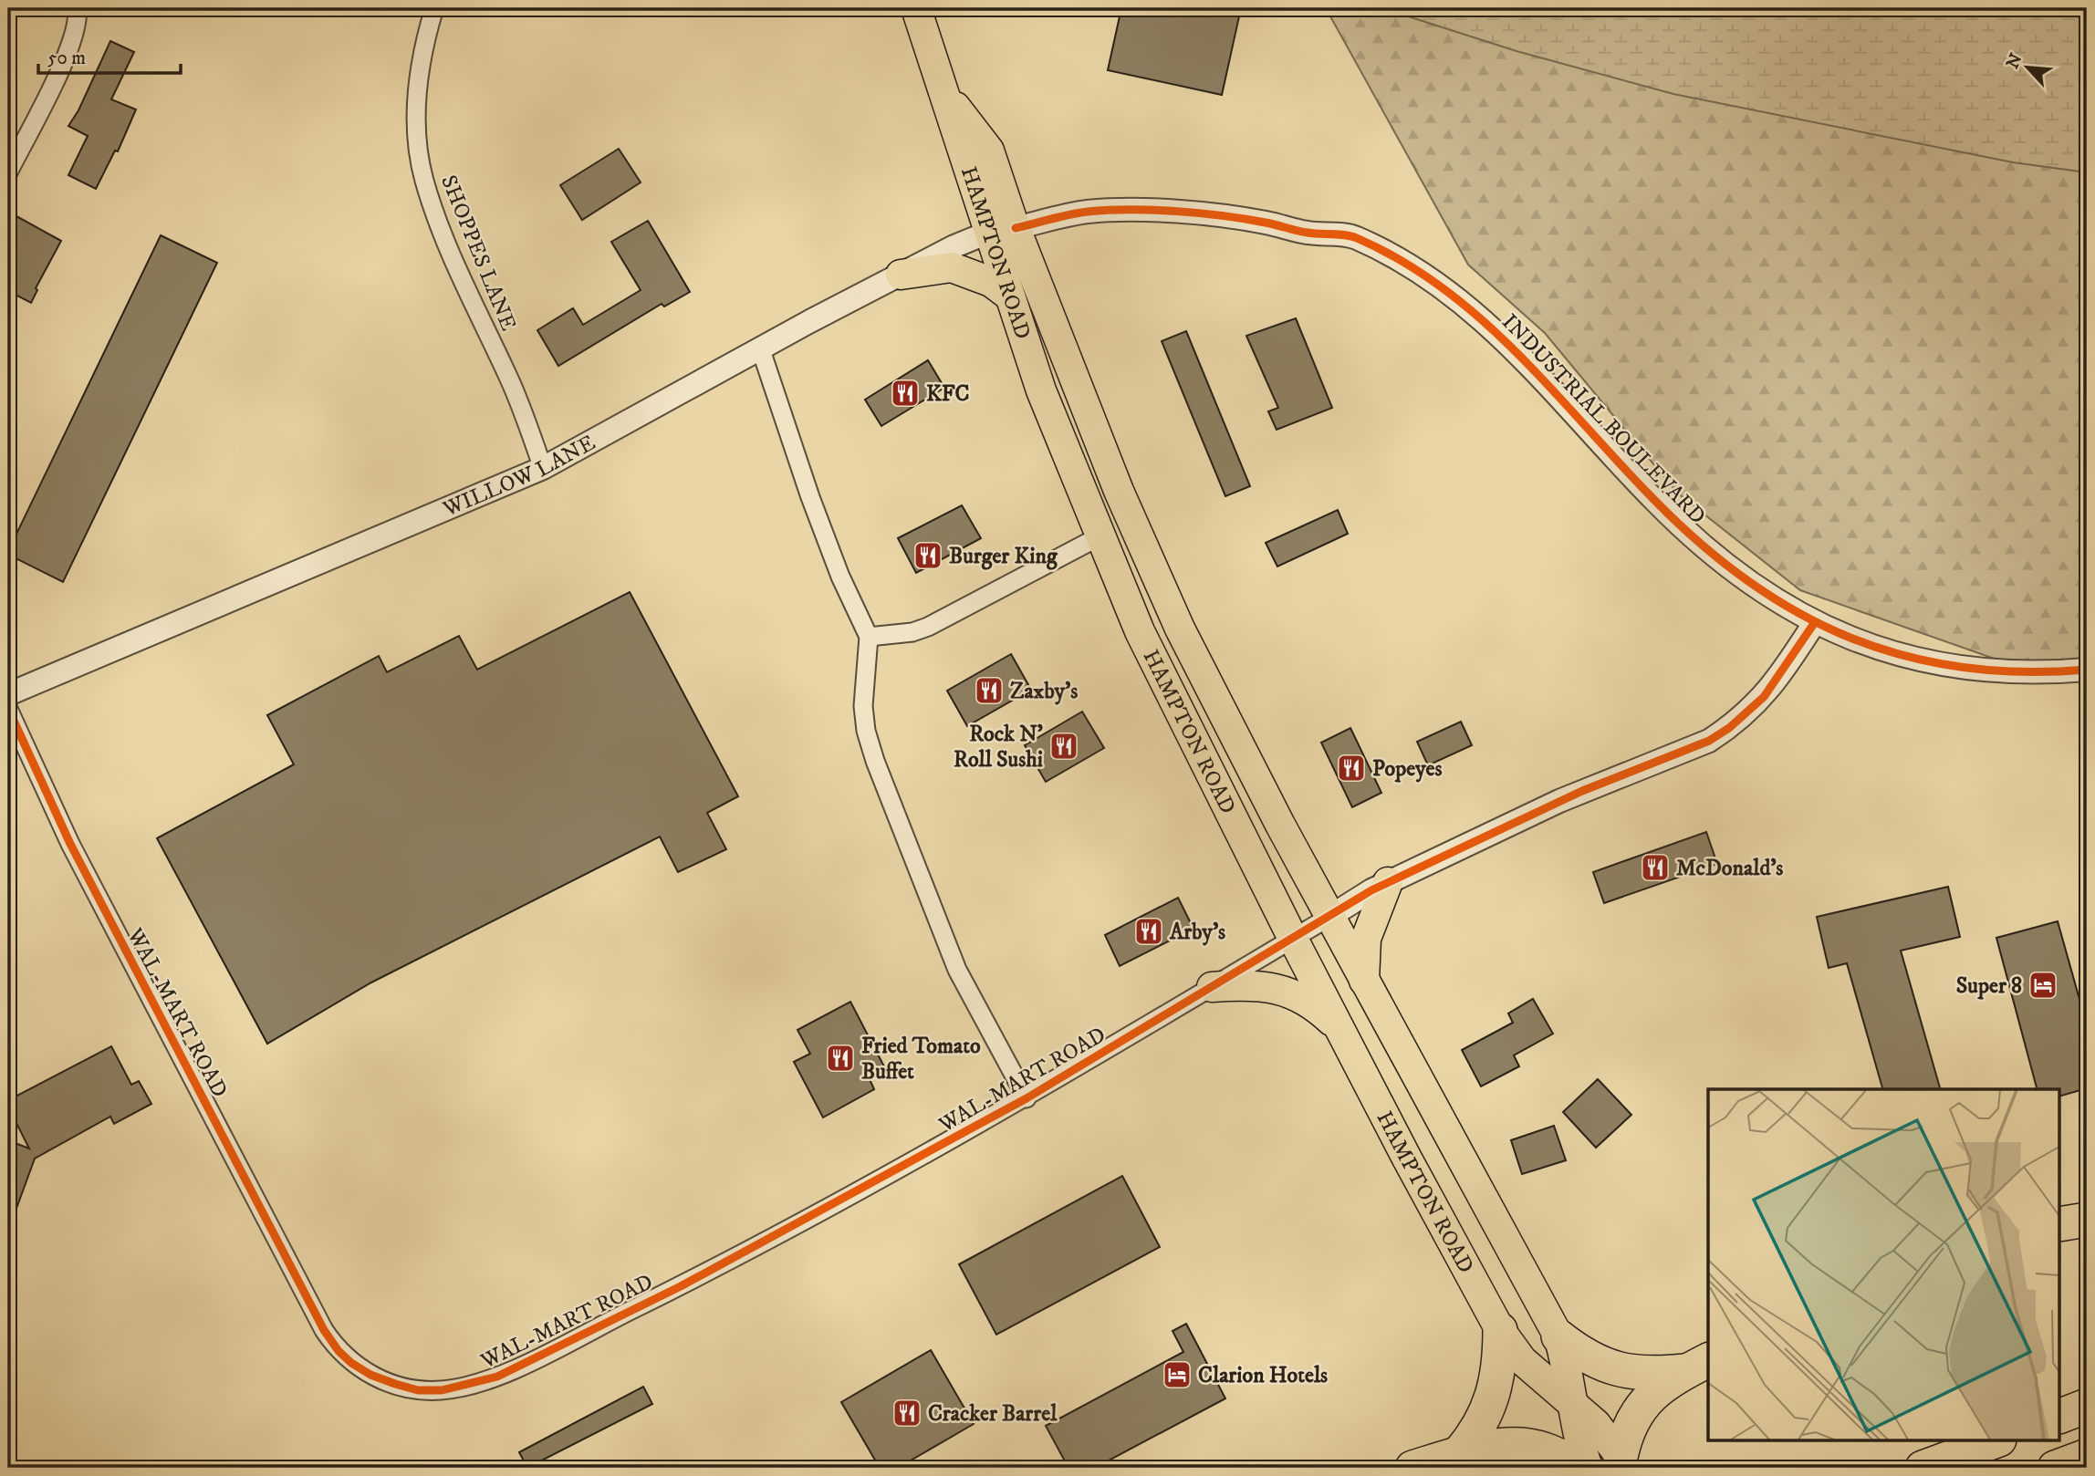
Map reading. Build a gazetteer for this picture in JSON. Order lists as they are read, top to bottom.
{
  "streets": {
    "main road": ["HAMPTON ROAD"],
    "street": [
      "SHOPPES LANE",
      "INDUSTRIAL BOULEVARD",
      "WILLOW LANE",
      "WAL-MART ROAD"
    ]
  },
  "crossings": [
    ["SHOPPES LANE", "WILLOW LANE"],
    ["HAMPTON ROAD", "INDUSTRIAL BOULEVARD"],
    ["HAMPTON ROAD", "WILLOW LANE"],
    ["HAMPTON ROAD", "WAL-MART ROAD"],
    ["INDUSTRIAL BOULEVARD", "WILLOW LANE"]
  ],
  "places": {
    "restaurant": [
      "KFC",
      "Burger King",
      "Zaxby's",
      "Rock N' Roll Sushi",
      "Popeyes",
      "McDonald's",
      "Arby's",
      "Fried Tomato Buffet",
      "Cracker Barrel"
    ],
    "hotel": ["Super 8", "Clarion Hotels"]
  },
  "scale_bar": "50 m",
  "north": "top left"
}
